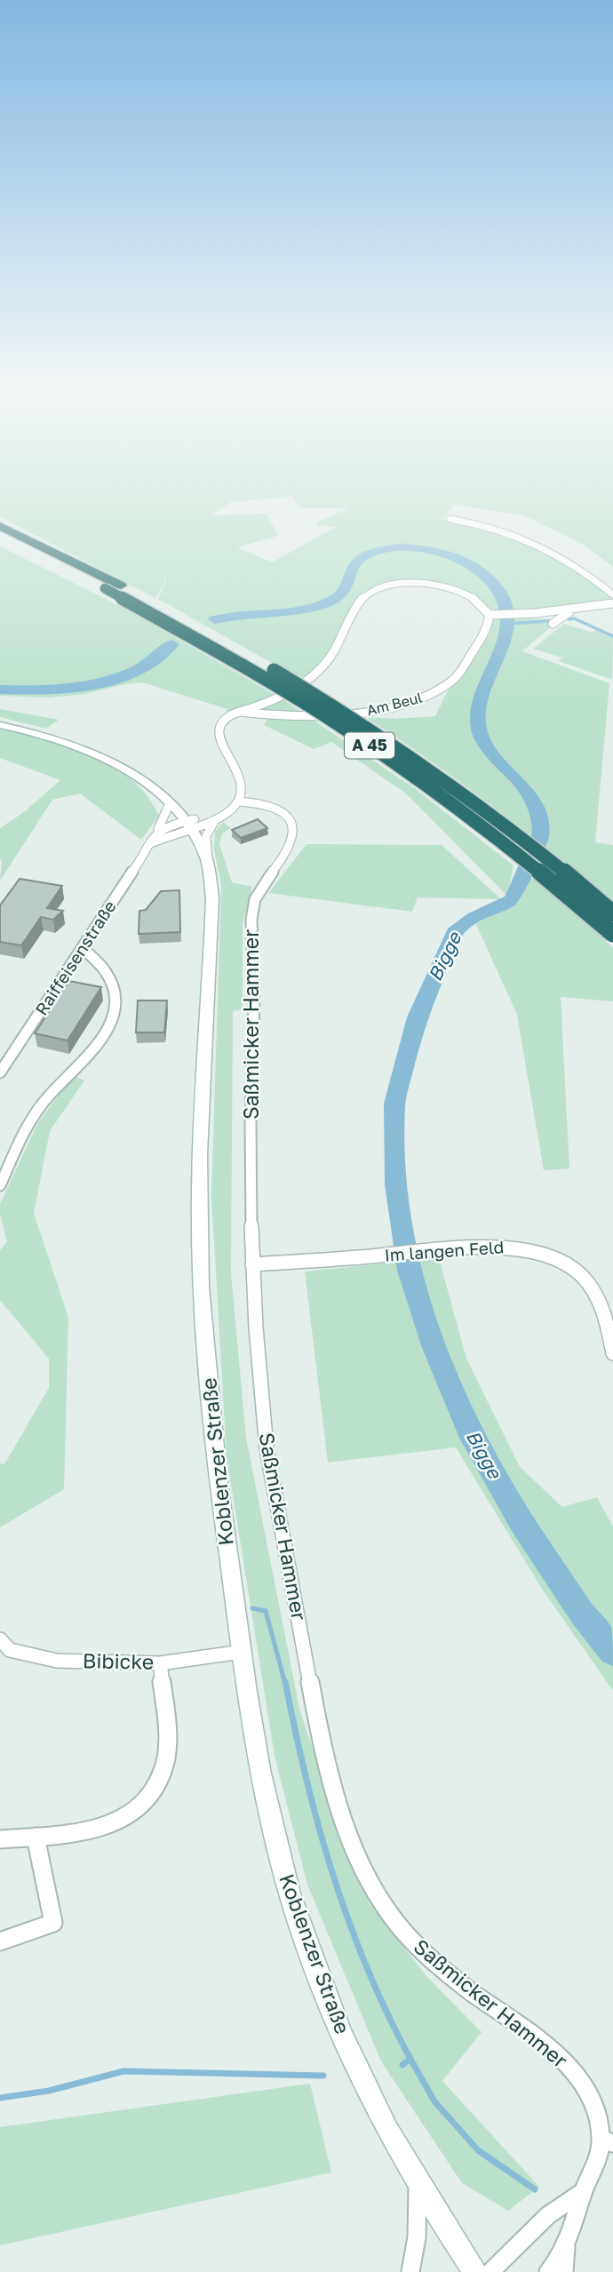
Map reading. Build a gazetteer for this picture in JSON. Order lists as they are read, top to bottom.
{
  "streets": {
    "highway": ["A 45"],
    "main road": ["Koblenzer Straße"],
    "street": [
      "Am Beul",
      "Raiffeisenstraße",
      "Saßmicker Hammer",
      "Im langen Feld",
      "Bibicke"
    ]
  },
  "crossings": [
    ["Raiffeisenstraße", "Koblenzer Straße"],
    ["Saßmicker Hammer", "Im langen Feld"],
    ["Saßmicker Hammer", "Koblenzer Straße"],
    ["Koblenzer Straße", "Bibicke"]
  ],
  "water": ["Bigge"]
}
